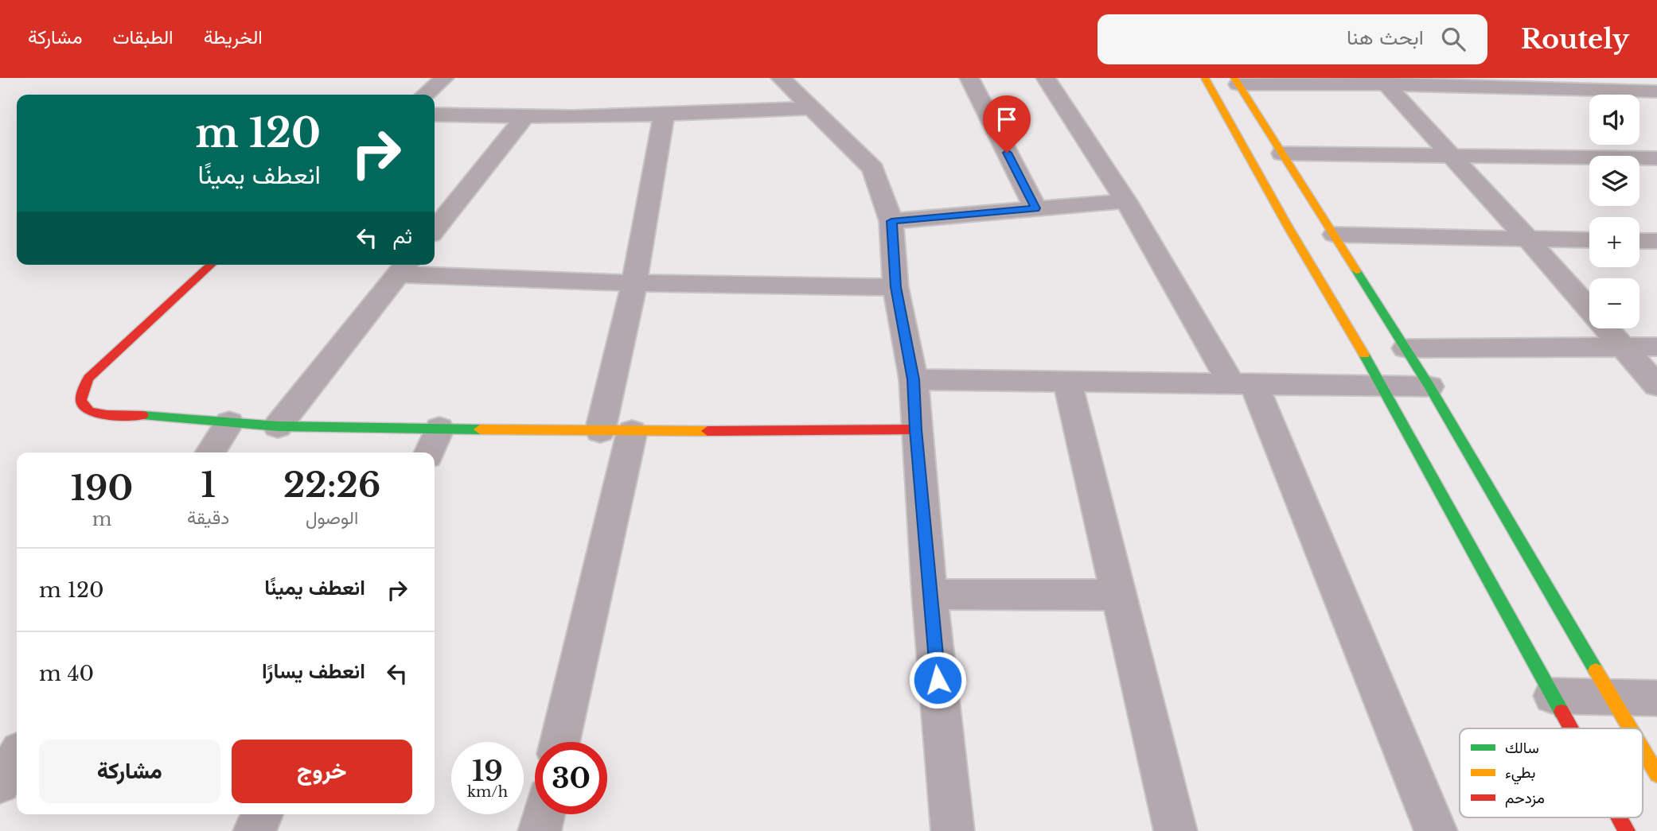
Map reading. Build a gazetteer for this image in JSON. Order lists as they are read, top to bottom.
{
  "legend": ["سالك", "بطيء", "مزدحم"],
  "page": {
    "header": "Routely",
    "search": "ابحث هنا",
    "nav": ["الخريطة", "الطبقات", "مشاركة"],
    "map_buttons": ["+", "−"],
    "turn": ["120 m", "انعطف يمينًا"],
    "then": "ثم",
    "eta": [
      "22:26",
      "الوصول",
      "1",
      "دقيقة",
      "190",
      "m"
    ],
    "list": [
      {
        "name": "انعطف يمينًا",
        "value": "120 m"
      },
      {
        "name": "انعطف يسارًا",
        "value": "40 m"
      }
    ],
    "buttons": ["خروج", "مشاركة"],
    "speed": "19 km/h",
    "limit": "30"
  }
}
